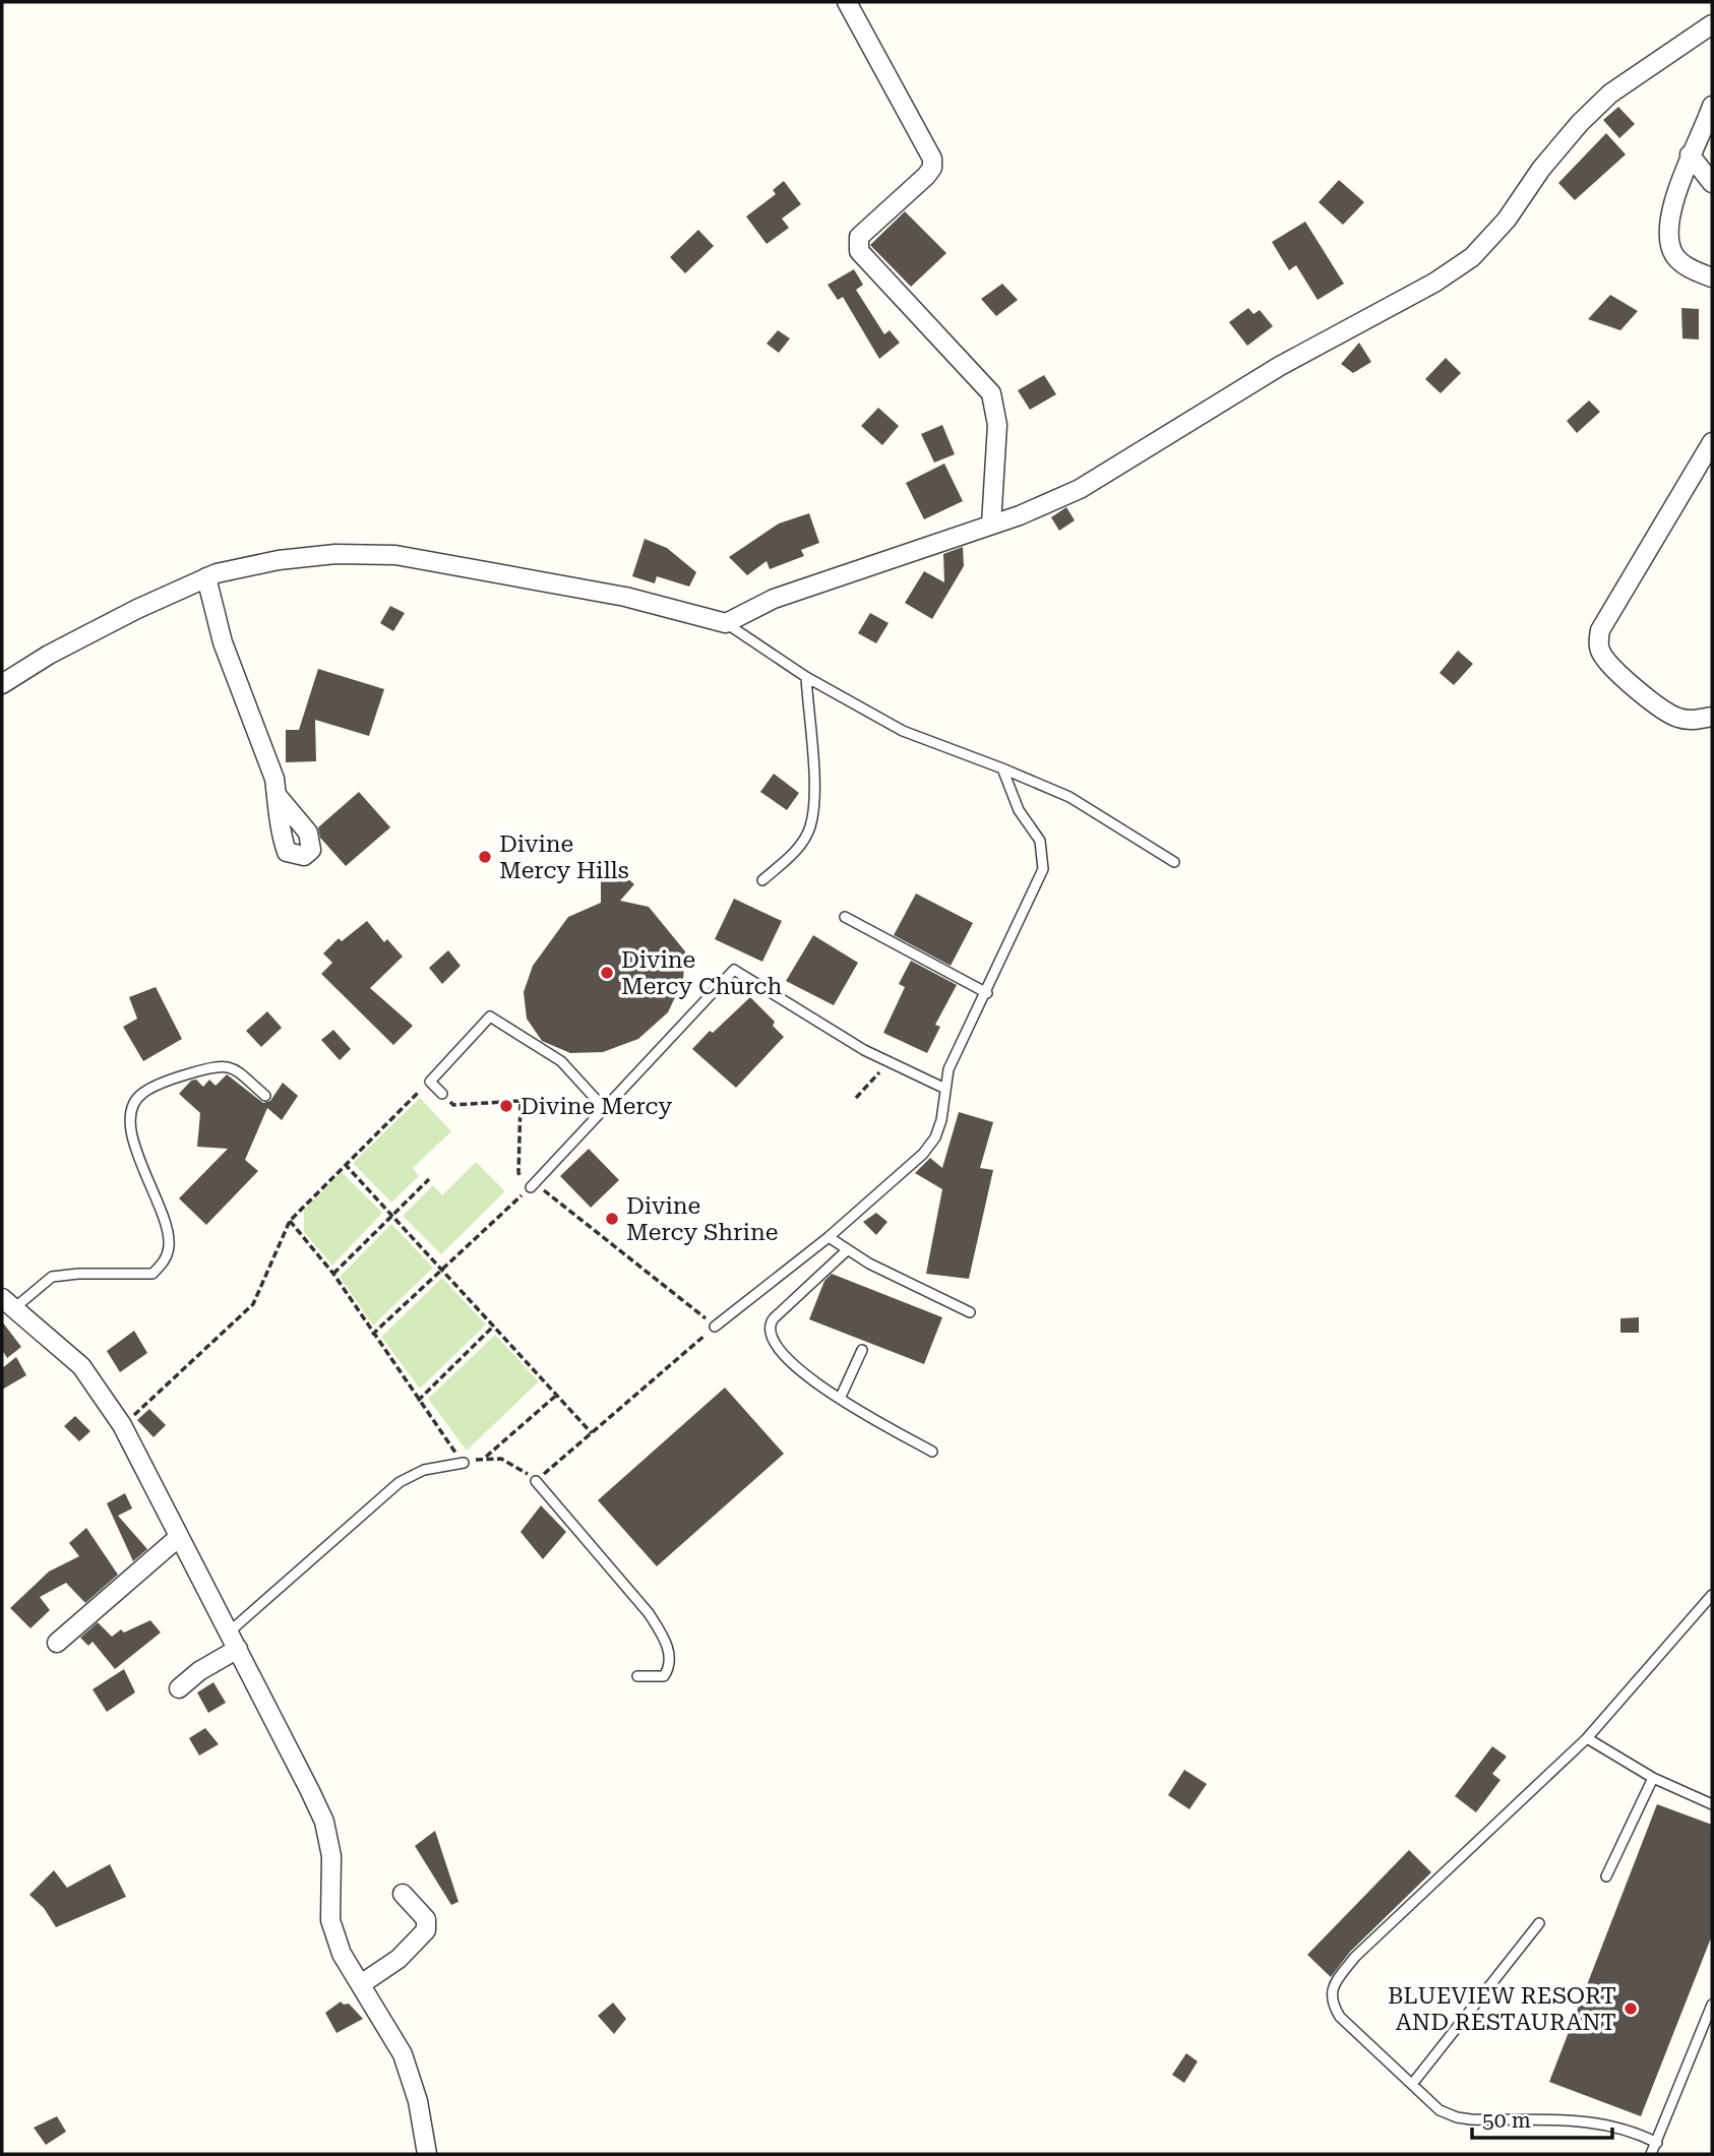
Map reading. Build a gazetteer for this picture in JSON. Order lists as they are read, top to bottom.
{
  "places": [
    "Divine Mercy Hills",
    "Divine Mercy Church",
    "Divine Mercy",
    "Divine Mercy Shrine",
    "BLUEVIEW RESORT AND RESTAURANT"
  ],
  "scale_bar": "50 m"
}
